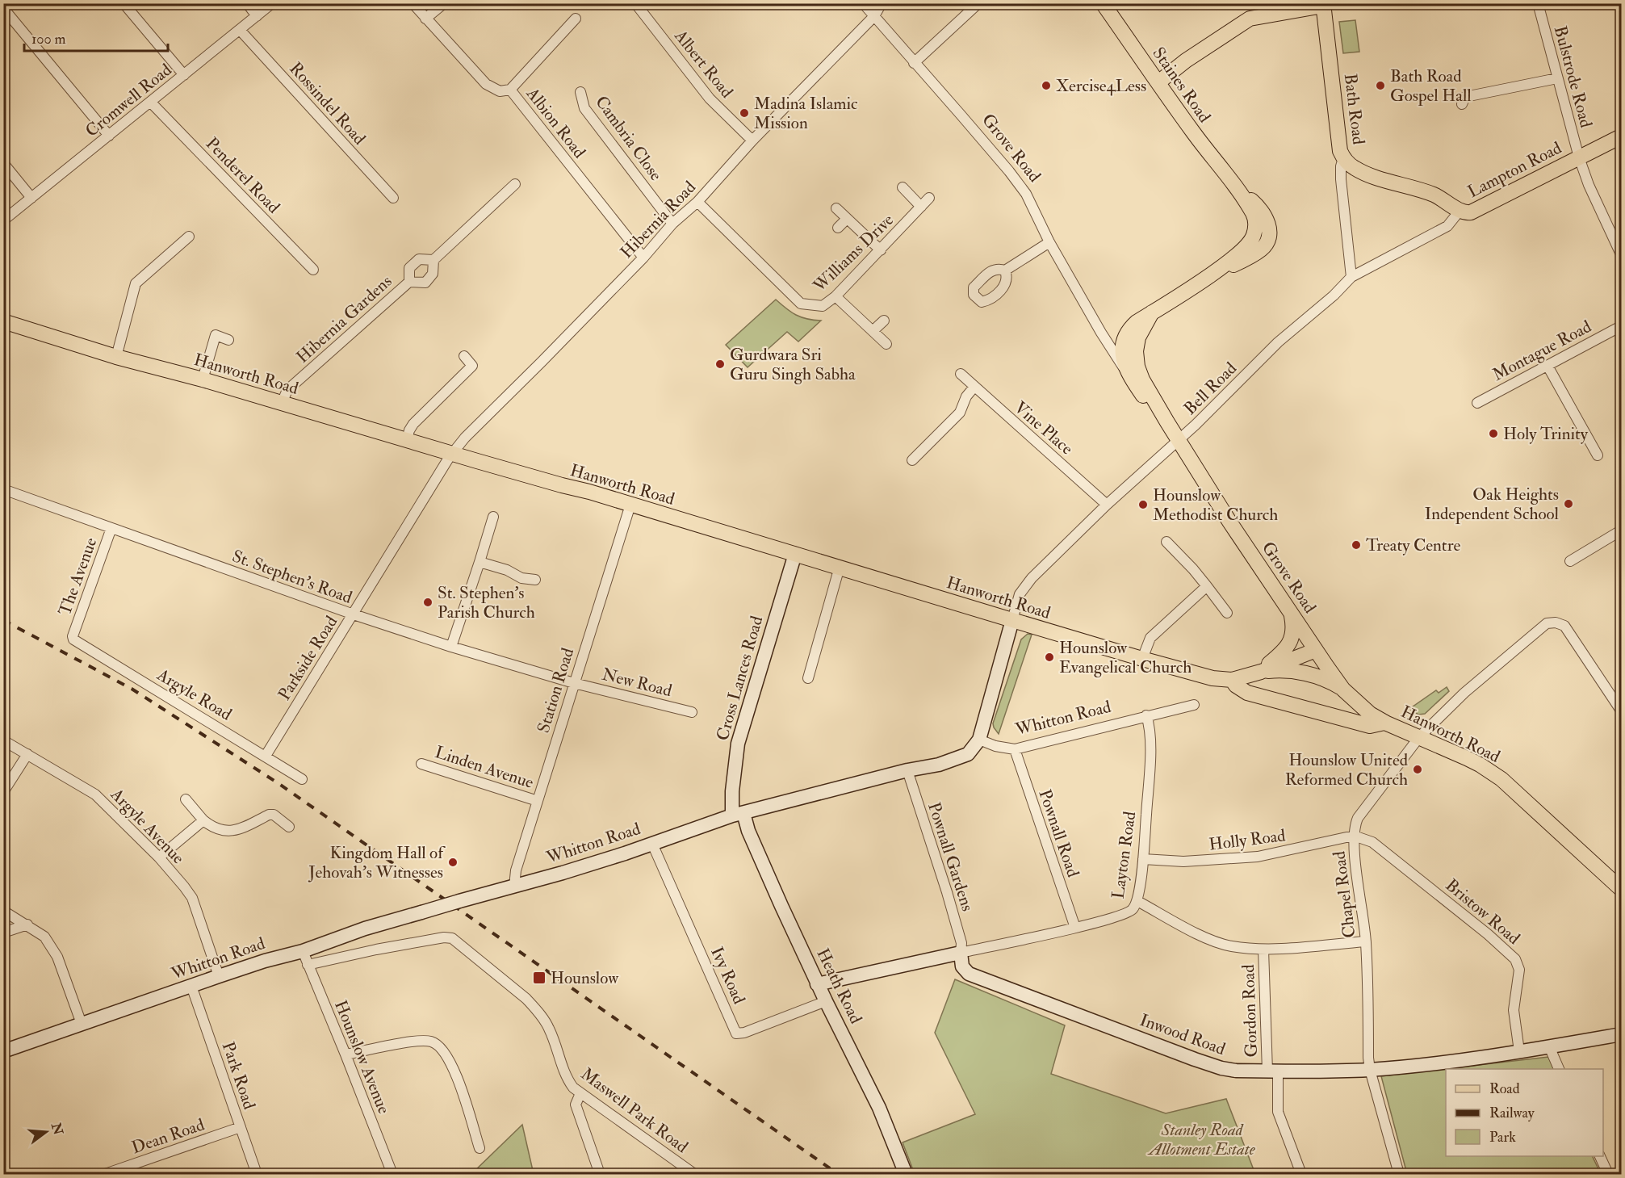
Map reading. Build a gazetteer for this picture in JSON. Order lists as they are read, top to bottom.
{
  "streets": {
    "main road": [
      "Staines Road",
      "Bath Road",
      "Grove Road",
      "Lampton Road",
      "Hanworth Road"
    ],
    "street": [
      "Albert Road",
      "Bulstrode Road",
      "Cromwell Road",
      "Rossindel Road",
      "Albion Road",
      "Cambria Close",
      "Penderel Road",
      "Hibernia Road",
      "Williams Drive",
      "Hibernia Gardens",
      "Montague Road",
      "Bell Road",
      "Vine Place",
      "The Avenue",
      "St. Stephen's Road",
      "Parkside Road",
      "Cross Lances Road",
      "New Road",
      "Station Road",
      "Argyle Road",
      "Whitton Road",
      "Linden Avenue",
      "Argyle Avenue",
      "Pownall Road",
      "Holly Road",
      "Layton Road",
      "Pownall Gardens",
      "Chapel Road",
      "Bristow Road",
      "Ivy Road",
      "Heath Road",
      "Gordon Road",
      "Inwood Road",
      "Hounslow Avenue",
      "Park Road",
      "Maswell Park Road",
      "Dean Road"
    ]
  },
  "crossings": [
    ["Albert Road", "Hibernia Road"],
    ["Bulstrode Road", "Lampton Road"],
    ["Staines Road", "Grove Road"],
    ["Staines Road", "Bell Road"],
    ["Cromwell Road", "Rossindel Road"],
    ["Cromwell Road", "Penderel Road"],
    ["Bath Road", "Lampton Road"],
    ["Bath Road", "Bell Road"],
    ["Albion Road", "Hibernia Road"],
    ["Cambria Close", "Hibernia Road"],
    ["Grove Road", "Hibernia Road"],
    ["Grove Road", "Hanworth Road"],
    ["Grove Road", "Bell Road"],
    ["Lampton Road", "Bell Road"],
    ["Hibernia Road", "Williams Drive"],
    ["Hibernia Road", "Hanworth Road"],
    ["Hibernia Road", "Parkside Road"],
    ["Hibernia Gardens", "Hanworth Road"],
    ["Hanworth Road", "Bell Road"],
    ["Hanworth Road", "Parkside Road"],
    ["Hanworth Road", "Cross Lances Road"],
    ["Hanworth Road", "Station Road"],
    ["Hanworth Road", "Chapel Road"],
    ["Bell Road", "Vine Place"],
    ["The Avenue", "St. Stephen's Road"],
    ["The Avenue", "Argyle Road"],
    ["St. Stephen's Road", "Parkside Road"],
    ["St. Stephen's Road", "New Road"],
    ["St. Stephen's Road", "Station Road"],
    ["Parkside Road", "Argyle Road"],
    ["Cross Lances Road", "Whitton Road"],
    ["Cross Lances Road", "Heath Road"],
    ["New Road", "Station Road"],
    ["Station Road", "Whitton Road"],
    ["Station Road", "Linden Avenue"],
    ["Whitton Road", "Argyle Avenue"],
    ["Whitton Road", "Pownall Road"],
    ["Whitton Road", "Layton Road"],
    ["Whitton Road", "Pownall Gardens"],
    ["Whitton Road", "Ivy Road"],
    ["Whitton Road", "Heath Road"],
    ["Whitton Road", "Hounslow Avenue"],
    ["Whitton Road", "Park Road"],
    ["Pownall Road", "Layton Road"],
    ["Holly Road", "Layton Road"],
    ["Holly Road", "Chapel Road"],
    ["Holly Road", "Bristow Road"],
    ["Layton Road", "Pownall Gardens"],
    ["Layton Road", "Inwood Road"],
    ["Pownall Gardens", "Inwood Road"],
    ["Chapel Road", "Bristow Road"],
    ["Chapel Road", "Inwood Road"],
    ["Bristow Road", "Inwood Road"],
    ["Ivy Road", "Heath Road"],
    ["Gordon Road", "Inwood Road"],
    ["Hounslow Avenue", "Maswell Park Road"],
    ["Park Road", "Dean Road"]
  ],
  "parks": ["Stanley Road Allotment Estate"],
  "places": {
    "other": [
      "Xercise4Less",
      "Bath Road Gospel Hall",
      "Madina Islamic Mission",
      "Gurdwara Sri Guru Singh Sabha",
      "Holy Trinity",
      "Oak Heights Independent School",
      "Hounslow Methodist Church",
      "Treaty Centre",
      "St. Stephen's Parish Church",
      "Hounslow Evangelical Church",
      "Hounslow United Reformed Church",
      "Kingdom Hall of Jehovah's Witnesses"
    ],
    "transit": ["Hounslow"]
  },
  "legend": ["Road", "Railway", "Park"],
  "scale_bar": "100 m",
  "north": "right"
}
